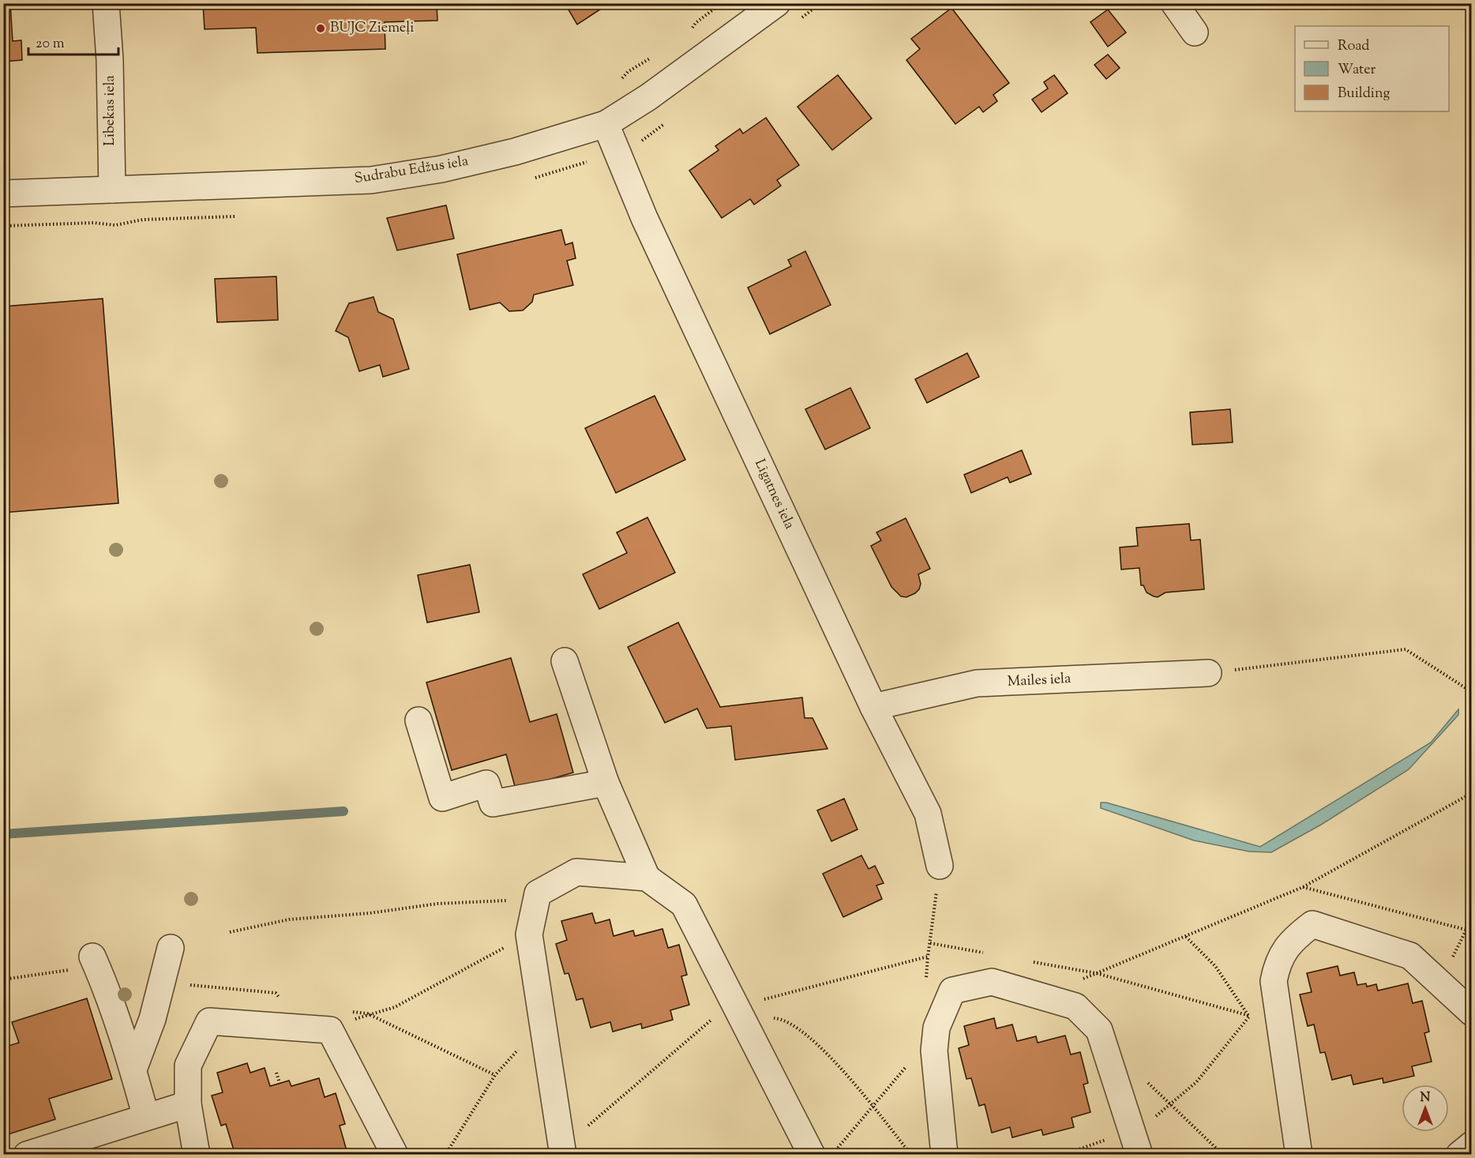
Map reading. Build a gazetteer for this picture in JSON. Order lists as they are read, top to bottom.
{
  "streets": {
    "street": [
      "Lībekas iela",
      "Sudrabu Edžus iela",
      "Līgatnes iela",
      "Mailes iela"
    ]
  },
  "crossings": [
    ["Lībekas iela", "Sudrabu Edžus iela"],
    ["Sudrabu Edžus iela", "Līgatnes iela"],
    ["Līgatnes iela", "Mailes iela"]
  ],
  "places": ["BUJC Ziemeļi"],
  "legend": ["Road", "Water", "Building"],
  "scale_bar": "20 m",
  "north": "top"
}
